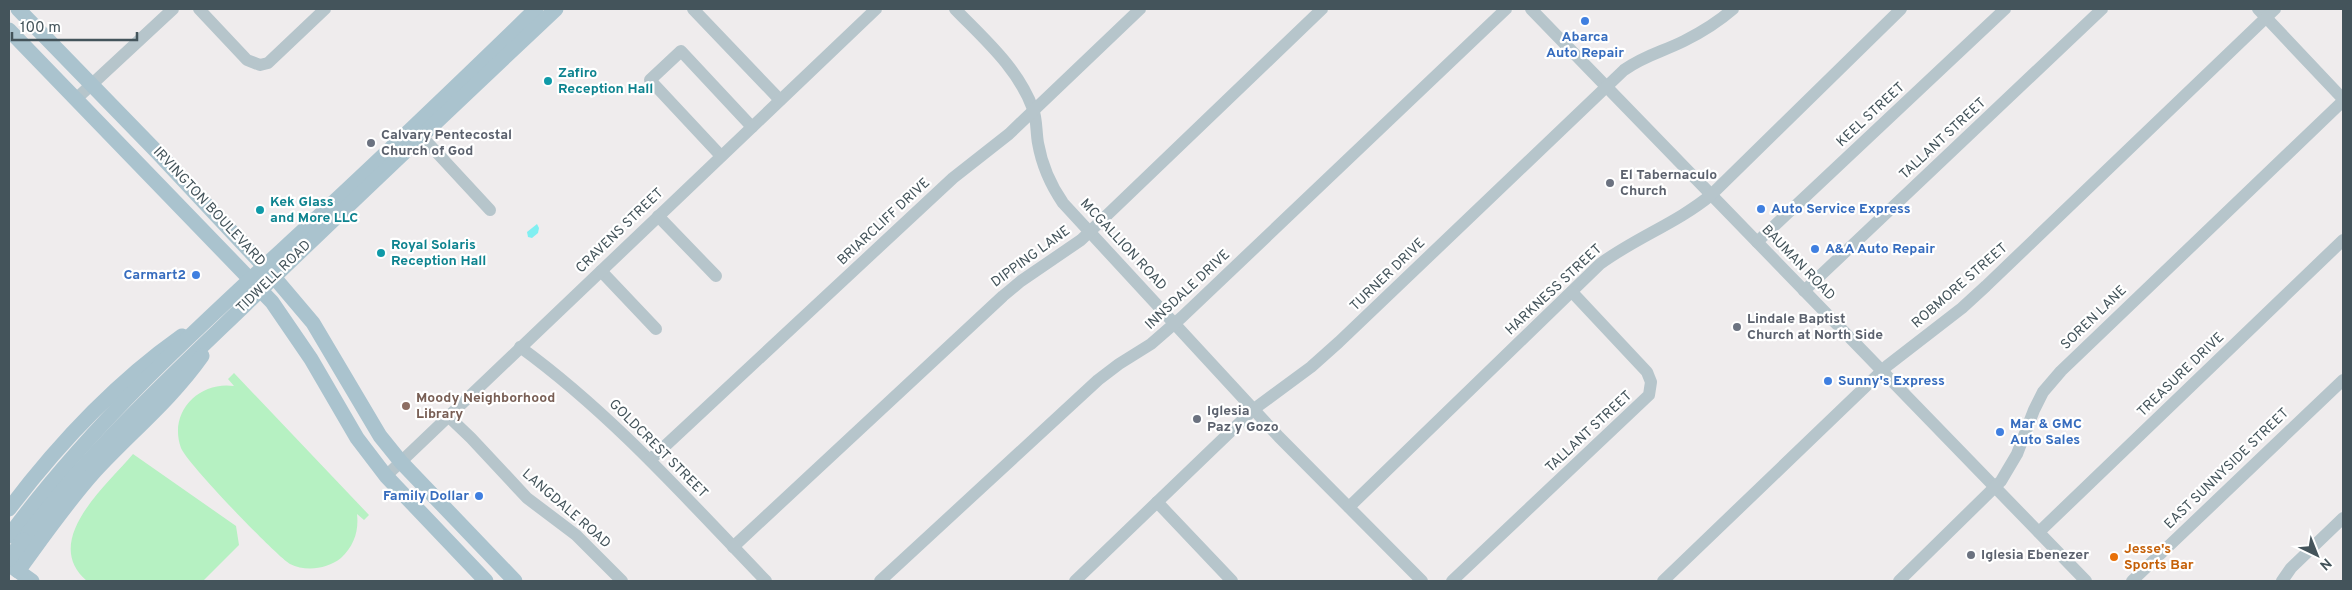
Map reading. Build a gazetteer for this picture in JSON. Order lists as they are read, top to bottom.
{
  "streets": {
    "main road": ["IRVINGTON BOULEVARD", "TIDWELL ROAD"],
    "street": [
      "KEEL STREET",
      "TALLANT STREET",
      "BRIARCLIFF DRIVE",
      "CRAVENS STREET",
      "MCGALLION ROAD",
      "DIPPING LANE",
      "BAUMAN ROAD",
      "TURNER DRIVE",
      "ROBMORE STREET",
      "INNSDALE DRIVE",
      "HARKNESS STREET",
      "SOREN LANE",
      "TREASURE DRIVE",
      "GOLDCREST STREET",
      "EAST SUNNYSIDE STREET",
      "LANGDALE ROAD"
    ]
  },
  "crossings": [
    ["KEEL STREET", "BAUMAN ROAD"],
    ["TALLANT STREET", "BAUMAN ROAD"],
    ["TALLANT STREET", "HARKNESS STREET"],
    ["IRVINGTON BOULEVARD", "CRAVENS STREET"],
    ["IRVINGTON BOULEVARD", "TIDWELL ROAD"],
    ["BRIARCLIFF DRIVE", "MCGALLION ROAD"],
    ["BRIARCLIFF DRIVE", "GOLDCREST STREET"],
    ["CRAVENS STREET", "GOLDCREST STREET"],
    ["CRAVENS STREET", "LANGDALE ROAD"],
    ["MCGALLION ROAD", "DIPPING LANE"],
    ["MCGALLION ROAD", "TURNER DRIVE"],
    ["MCGALLION ROAD", "INNSDALE DRIVE"],
    ["MCGALLION ROAD", "HARKNESS STREET"],
    ["DIPPING LANE", "GOLDCREST STREET"],
    ["BAUMAN ROAD", "TURNER DRIVE"],
    ["BAUMAN ROAD", "ROBMORE STREET"],
    ["BAUMAN ROAD", "HARKNESS STREET"],
    ["BAUMAN ROAD", "SOREN LANE"],
    ["BAUMAN ROAD", "TREASURE DRIVE"]
  ],
  "places": [
    "Abarca Auto Repair",
    "Zafiro Reception Hall",
    "Calvary Pentecostal Church of God",
    "El Tabernaculo Church",
    "Auto Service Express",
    "Kek Glass and More LLC",
    "A&A Auto Repair",
    "Royal Solaris Reception Hall",
    "Carmart2",
    "Lindale Baptist Church at North Side",
    "Sunny's Express",
    "Moody Neighborhood Library",
    "Iglesia Paz y Gozo",
    "Mar & GMC Auto Sales",
    "Family Dollar",
    "Iglesia Ebenezer",
    "Jesse's Sports Bar"
  ],
  "scale_bar": "100 m",
  "north": "bottom right"
}
